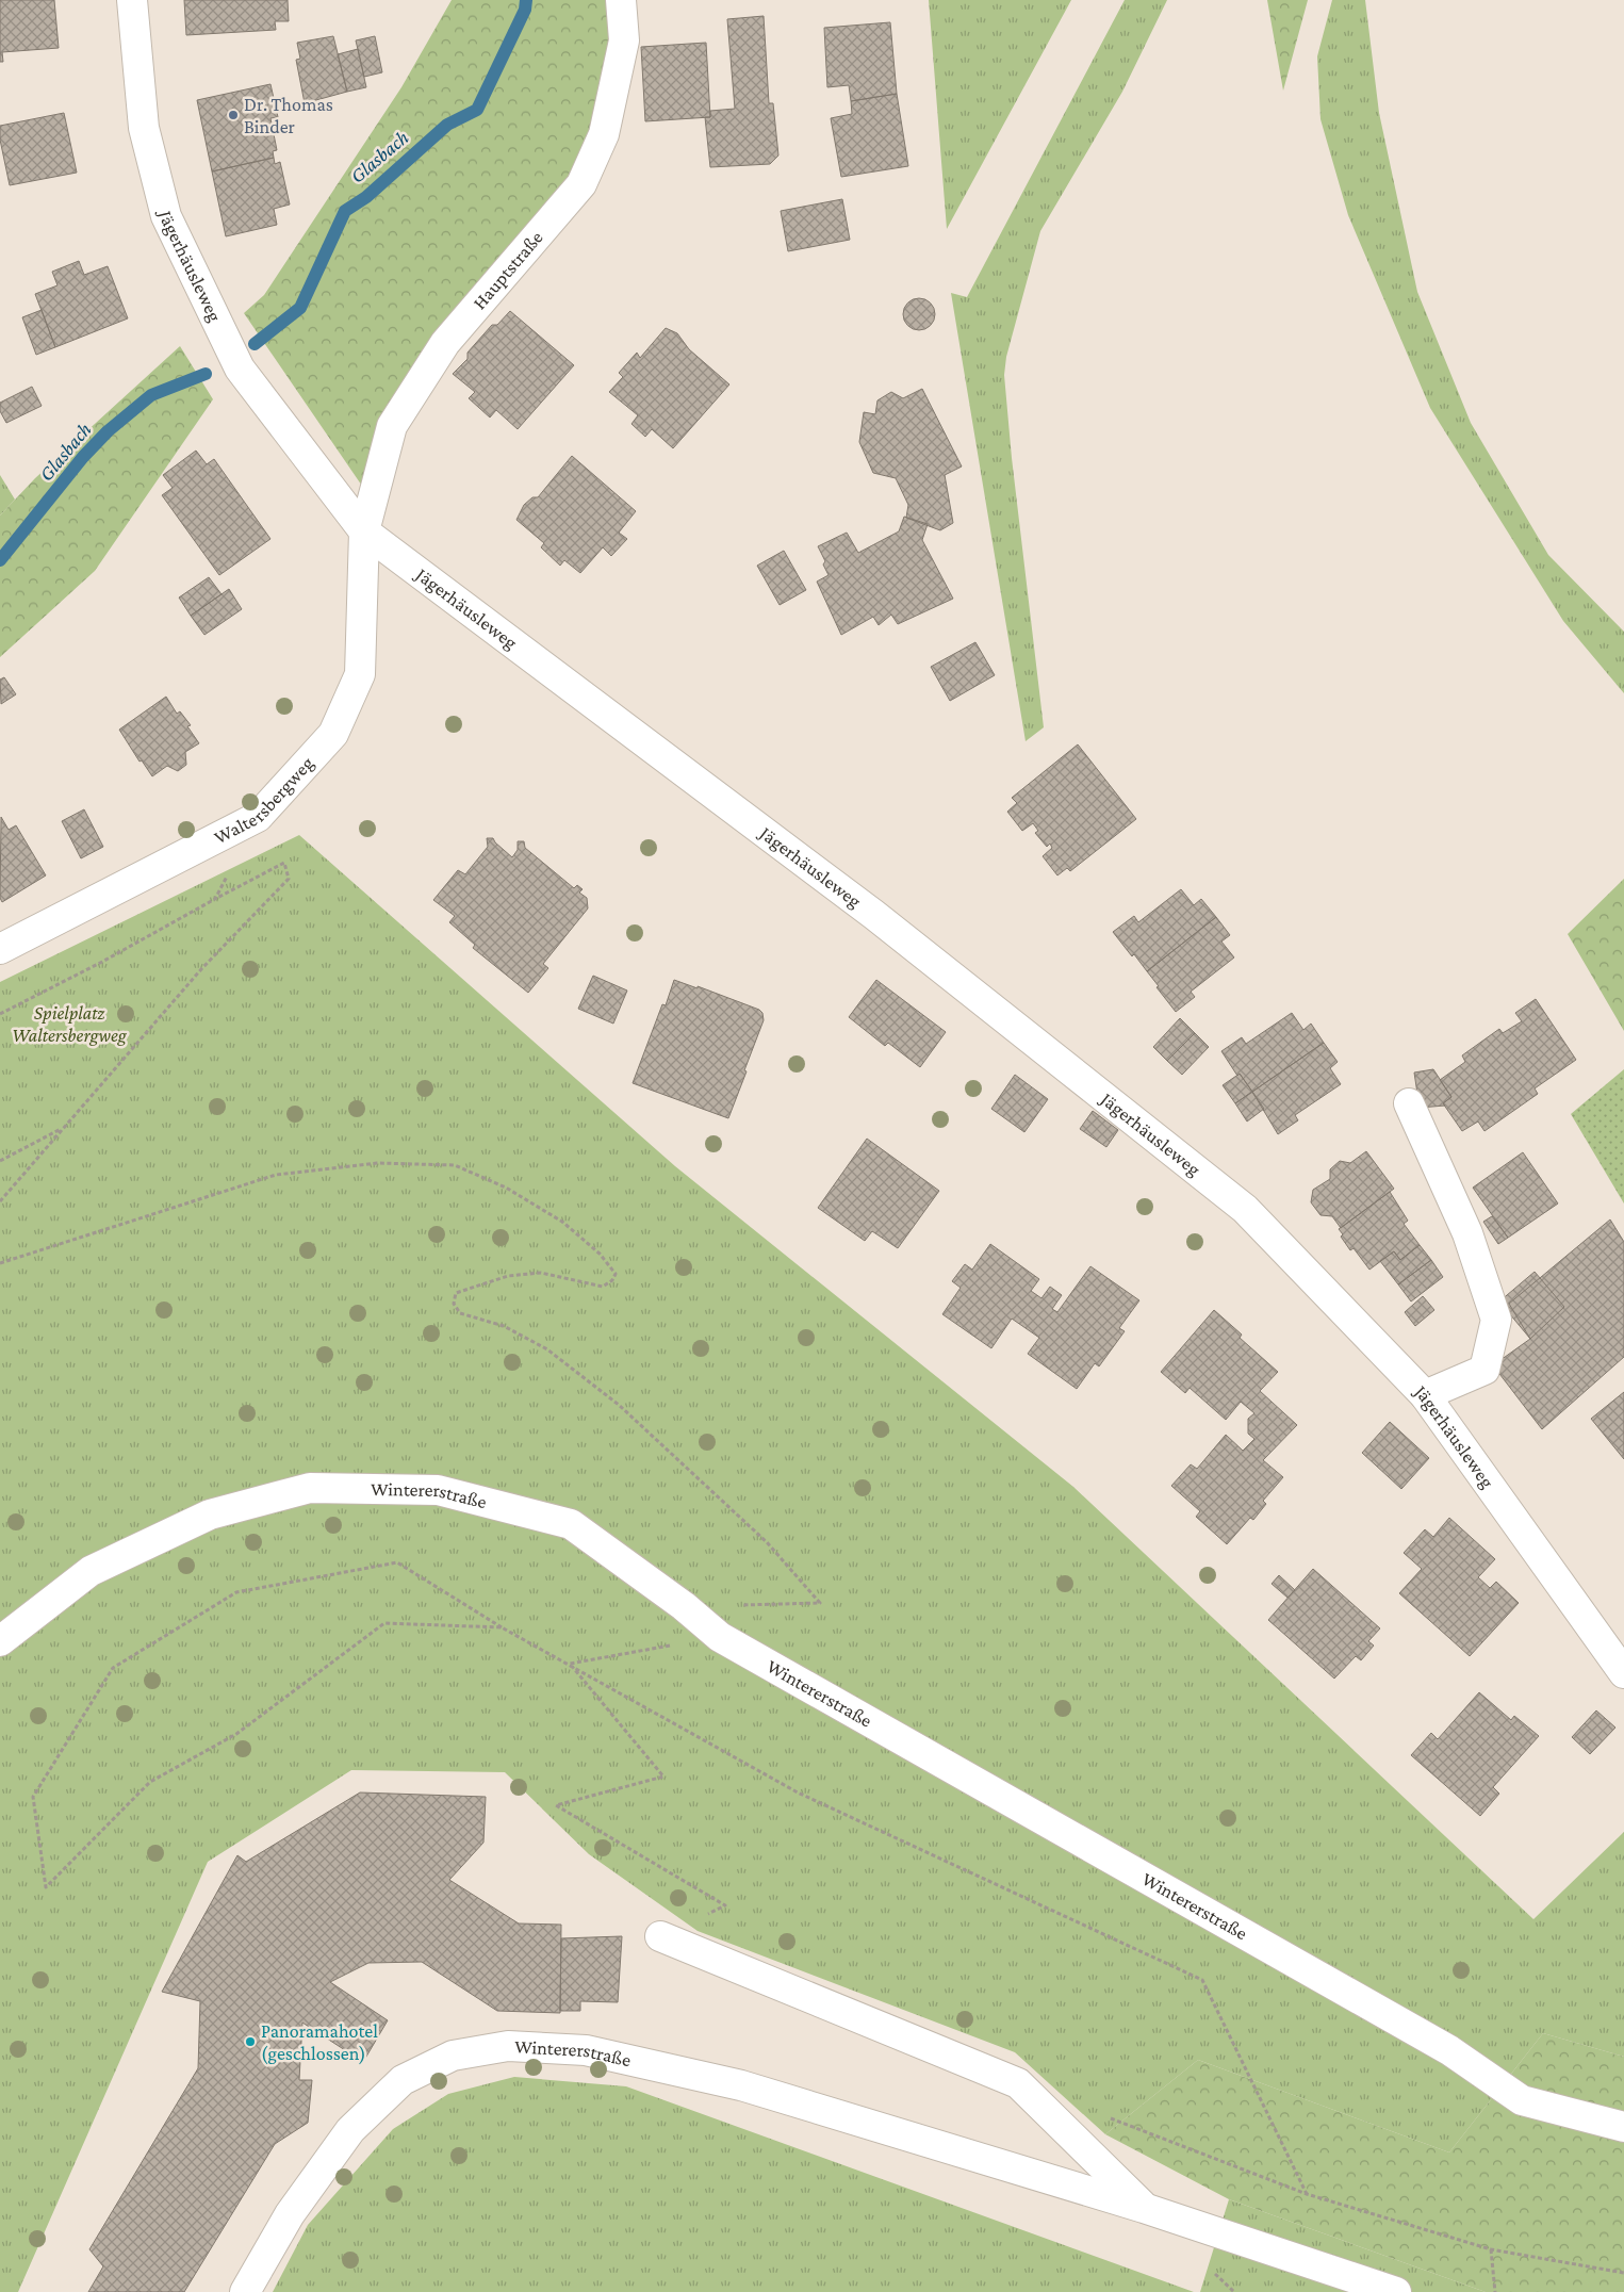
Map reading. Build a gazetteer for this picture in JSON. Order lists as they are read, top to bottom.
{
  "streets": {
    "street": [
      "Jägerhäusleweg",
      "Hauptstraße",
      "Waltersbergweg",
      "Wintererstraße"
    ]
  },
  "crossings": [
    ["Jägerhäusleweg", "Hauptstraße"],
    ["Jägerhäusleweg", "Waltersbergweg"],
    ["Hauptstraße", "Waltersbergweg"]
  ],
  "water": ["Glasbach"],
  "parks": ["Spielplatz Waltersbergweg"],
  "places": ["Dr. Thomas Binder", "Panoramahotel (geschlossen)"]
}
